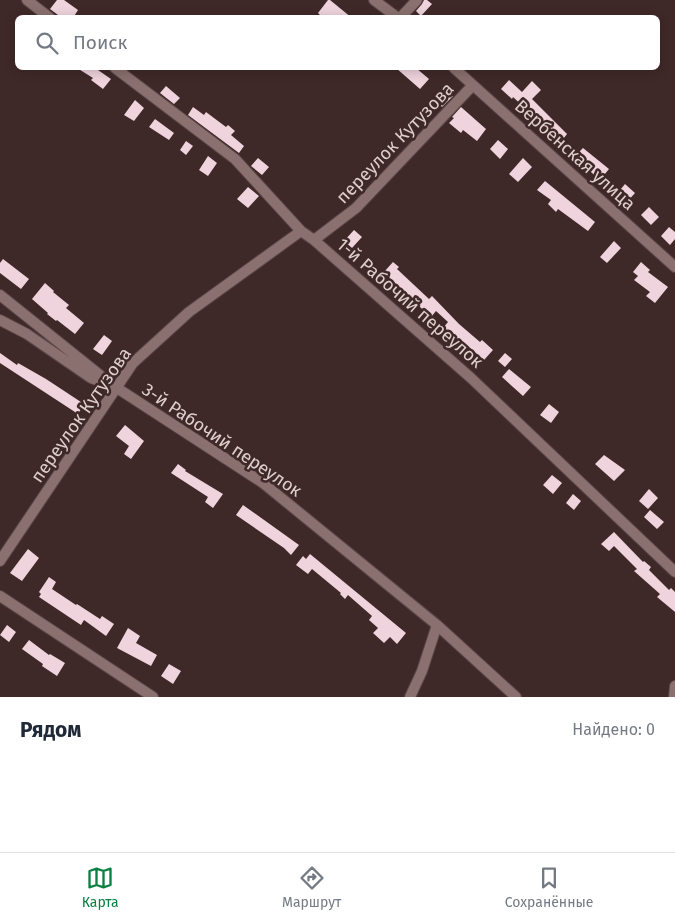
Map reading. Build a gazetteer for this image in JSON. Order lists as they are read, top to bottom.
{
  "streets": {
    "street": [
      "переулок Кутузова",
      "Вербенская улица",
      "1-й Рабочий переулок",
      "3-й Рабочий переулок"
    ]
  },
  "crossings": [
    ["переулок Кутузова", "Вербенская улица"],
    ["переулок Кутузова", "1-й Рабочий переулок"],
    ["переулок Кутузова", "3-й Рабочий переулок"]
  ],
  "page": {
    "search": "Поиск",
    "heading": ["Рядом", "Найдено: 0"],
    "nav": ["Карта", "Маршрут", "Сохранённые"]
  }
}
